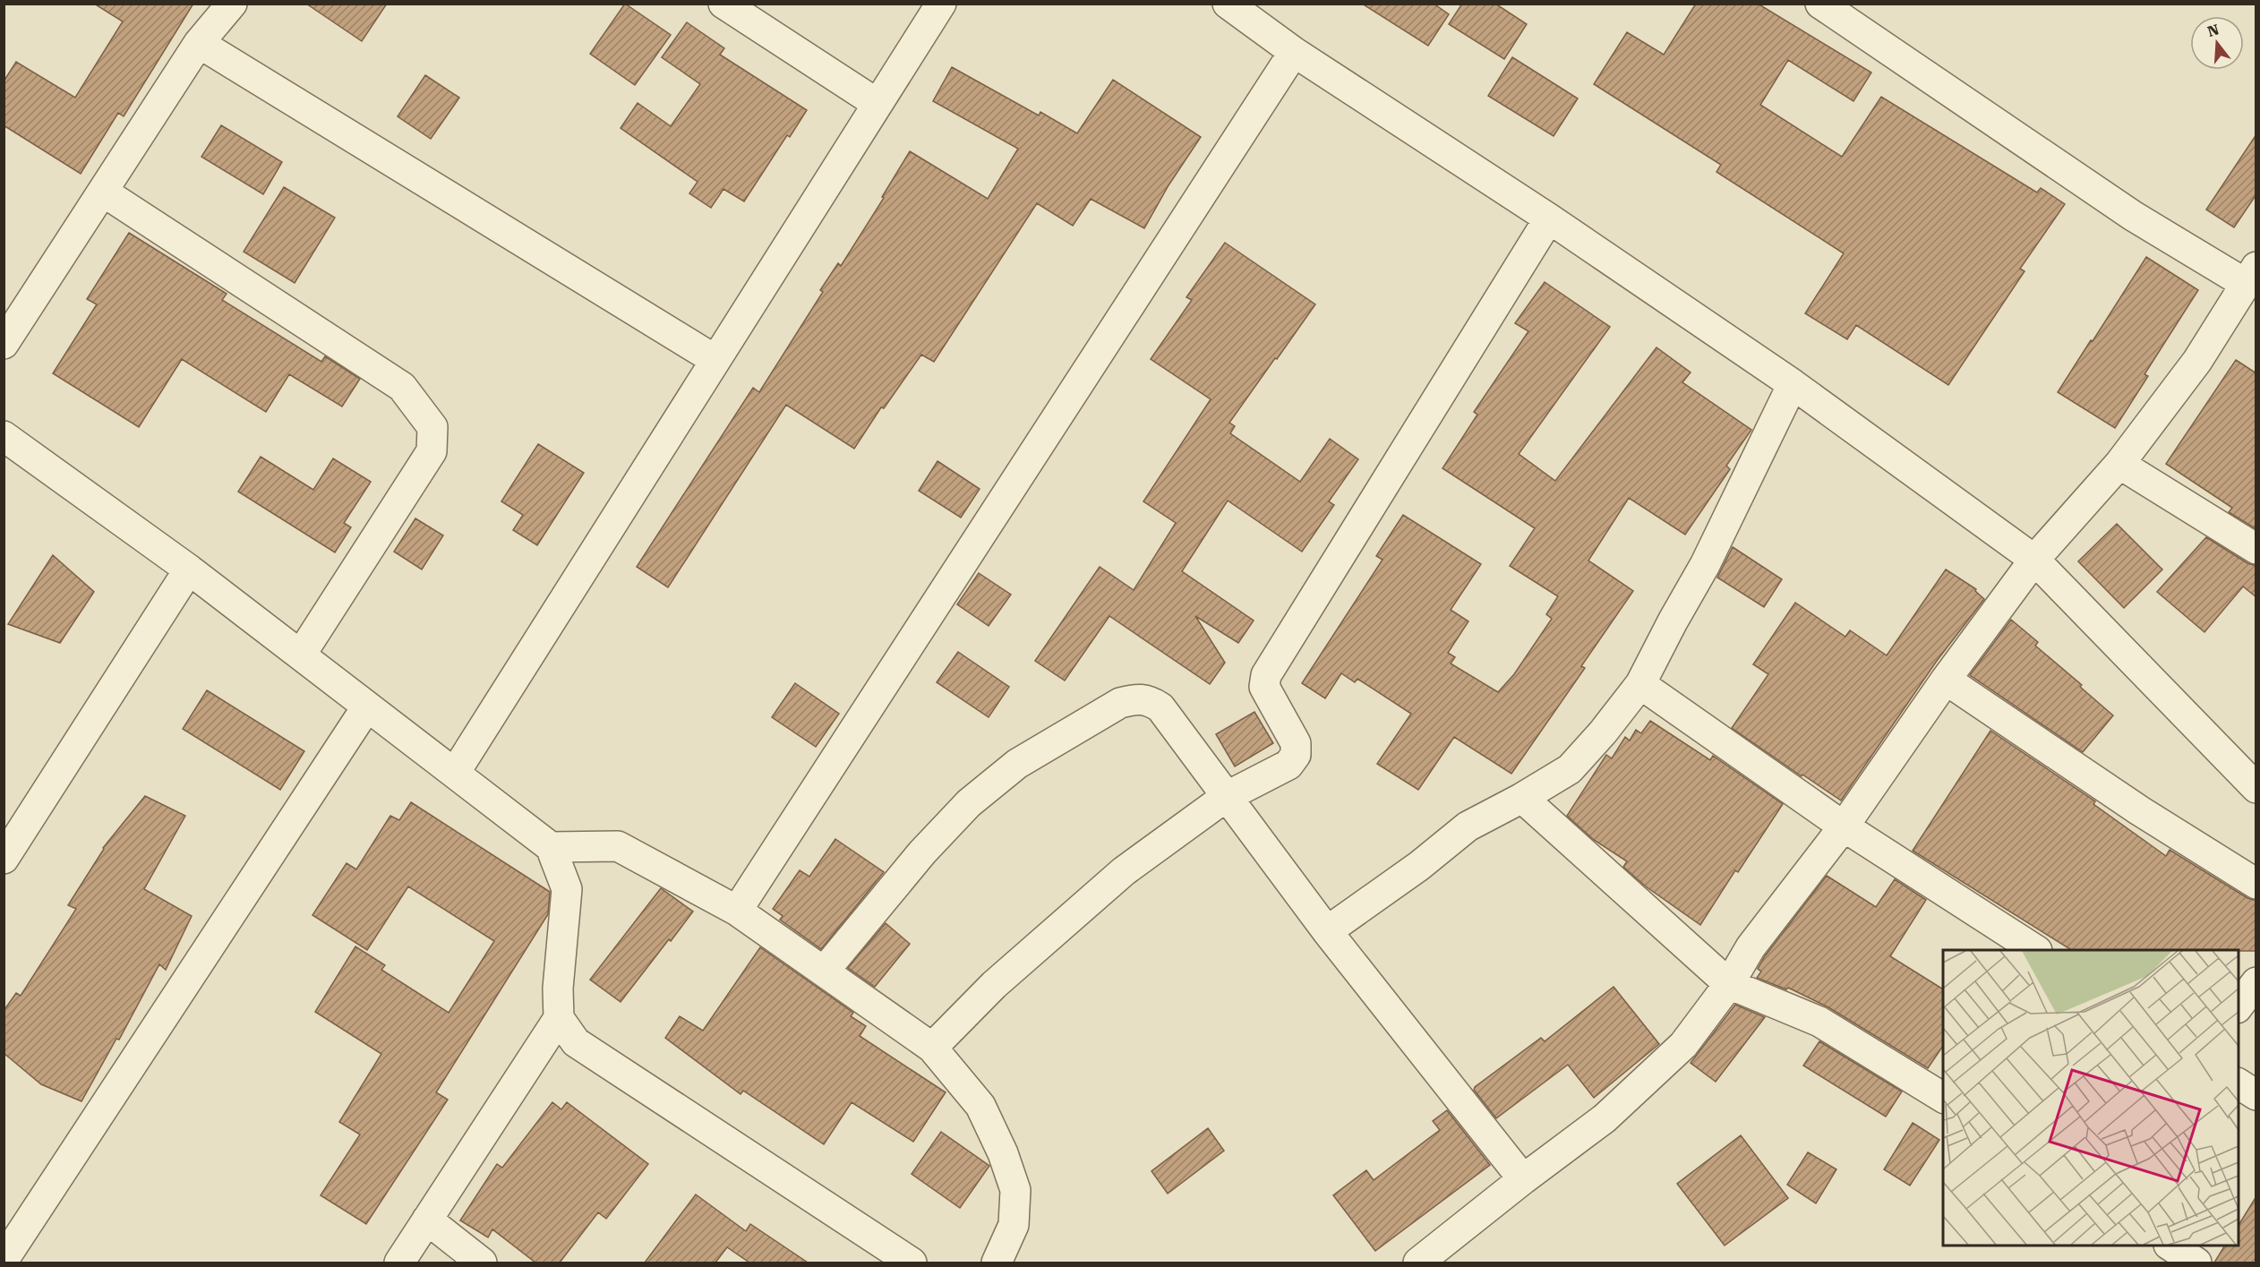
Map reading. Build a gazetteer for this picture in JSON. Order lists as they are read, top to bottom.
{
  "north": "top"
}
